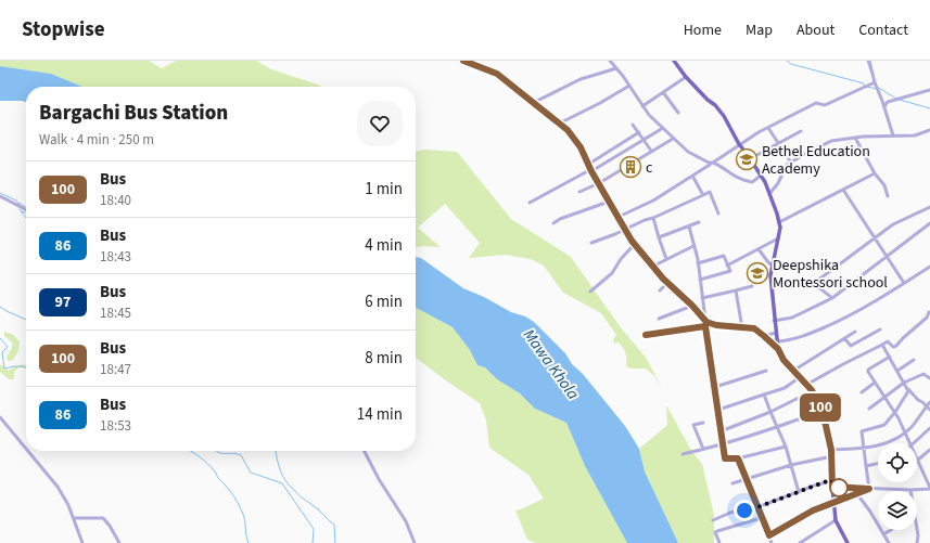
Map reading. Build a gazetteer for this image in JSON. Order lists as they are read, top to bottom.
{
  "water": ["Mawa Khola"],
  "places": {
    "school or university": ["Bethel Education Academy", "Deepshika Montessori school"],
    "building": ["c"]
  },
  "lines": ["bus line 100"],
  "page": {
    "header": "Stopwise",
    "nav": [
      "Home",
      "Map",
      "About",
      "Contact"
    ],
    "on_map": "100",
    "heading": ["Bargachi Bus Station", "Walk · 4 min · 250 m"],
    "list": [
      {
        "mark": "100",
        "name": "Bus",
        "note": "18:40",
        "value": "1 min"
      },
      {
        "mark": "86",
        "name": "Bus",
        "note": "18:43",
        "value": "4 min"
      },
      {
        "mark": "97",
        "name": "Bus",
        "note": "18:45",
        "value": "6 min"
      },
      {
        "mark": "100",
        "name": "Bus",
        "note": "18:47",
        "value": "8 min"
      },
      {
        "mark": "86",
        "name": "Bus",
        "note": "18:53",
        "value": "14 min"
      }
    ]
  }
}
